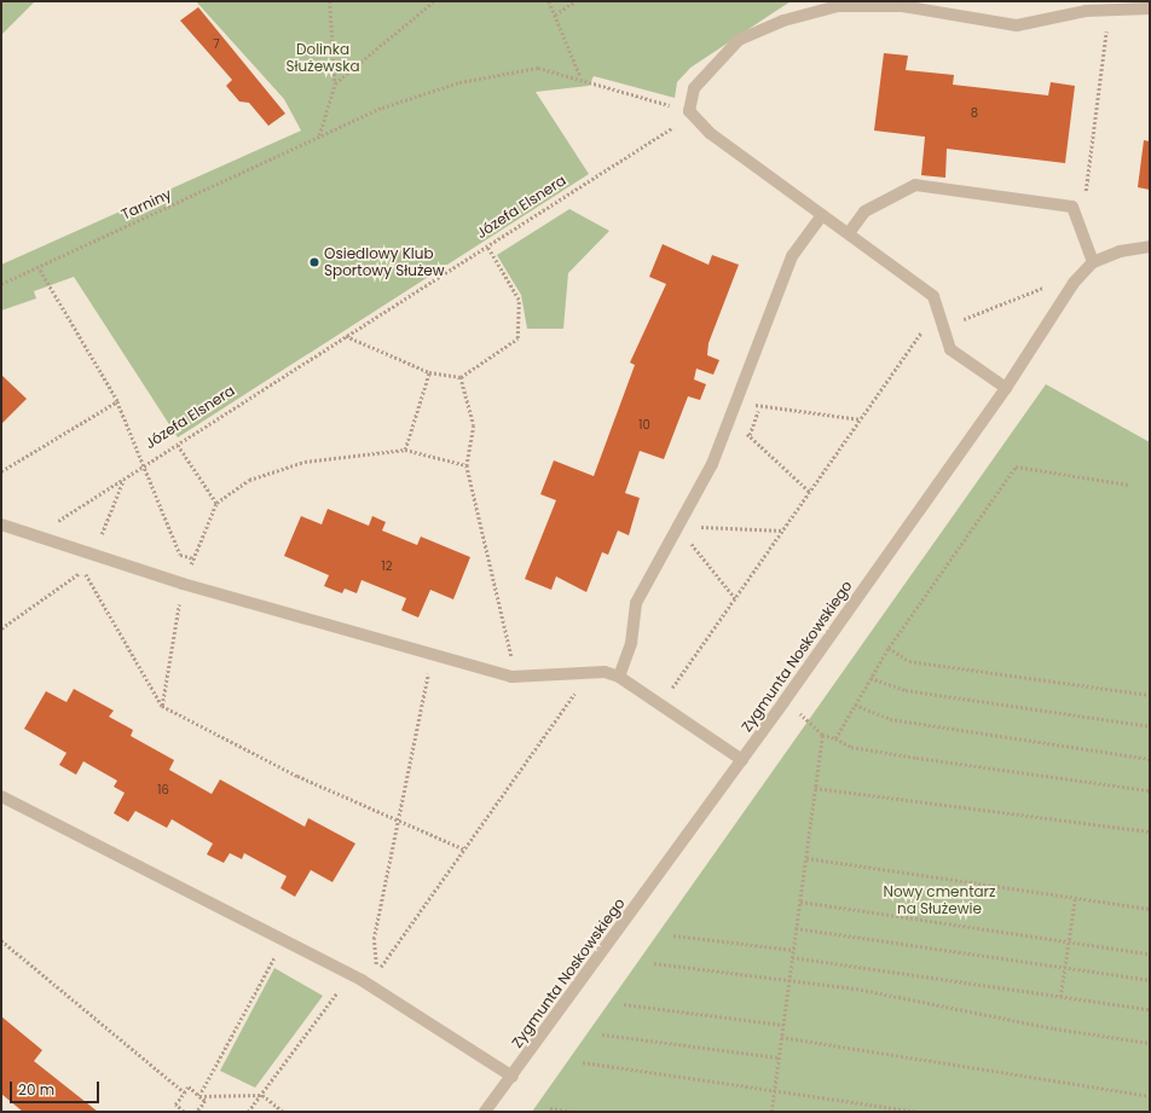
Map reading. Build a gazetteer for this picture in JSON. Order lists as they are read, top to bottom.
{
  "streets": {
    "street": ["Zygmunta Noskowskiego"],
    "path": ["Tarniny", "Józefa Elsnera"]
  },
  "crossings": [
    ["Tarniny", "Józefa Elsnera"]
  ],
  "parks": ["Dolinka Służewska", "Nowy cmentarz na Służewie"],
  "places": ["Osiedlowy Klub Sportowy Służew"],
  "house_numbers": [
    "7",
    "8",
    "10",
    "12",
    "16"
  ],
  "scale_bar": "20 m"
}
